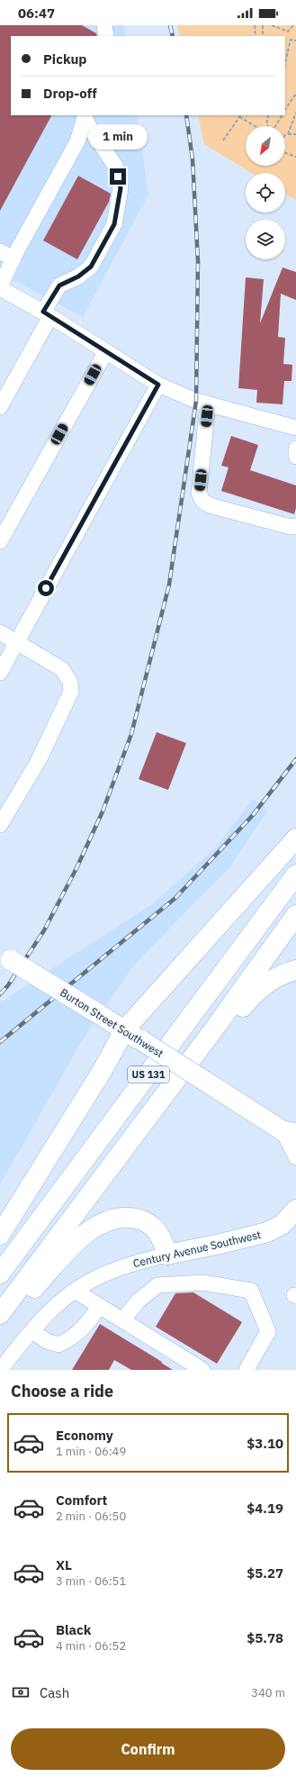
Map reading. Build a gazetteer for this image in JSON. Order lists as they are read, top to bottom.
{
  "streets": {
    "main road": ["Burton Street Southwest", "US 131", "Century Avenue Southwest"]
  },
  "north": "bottom left",
  "page": {
    "status": "06:47",
    "banner": ["Pickup", "Drop-off"],
    "bubble": "1 min",
    "heading": "Choose a ride",
    "list": [
      {
        "name": "Economy",
        "note": "1 min · 06:49",
        "value": "$3.10"
      },
      {
        "name": "Comfort",
        "note": "2 min · 06:50",
        "value": "$4.19"
      },
      {
        "name": "XL",
        "note": "3 min · 06:51",
        "value": "$5.27"
      },
      {
        "name": "Black",
        "note": "4 min · 06:52",
        "value": "$5.78"
      }
    ],
    "pay": ["Cash", "340 m"],
    "buttons": "Confirm"
  }
}
